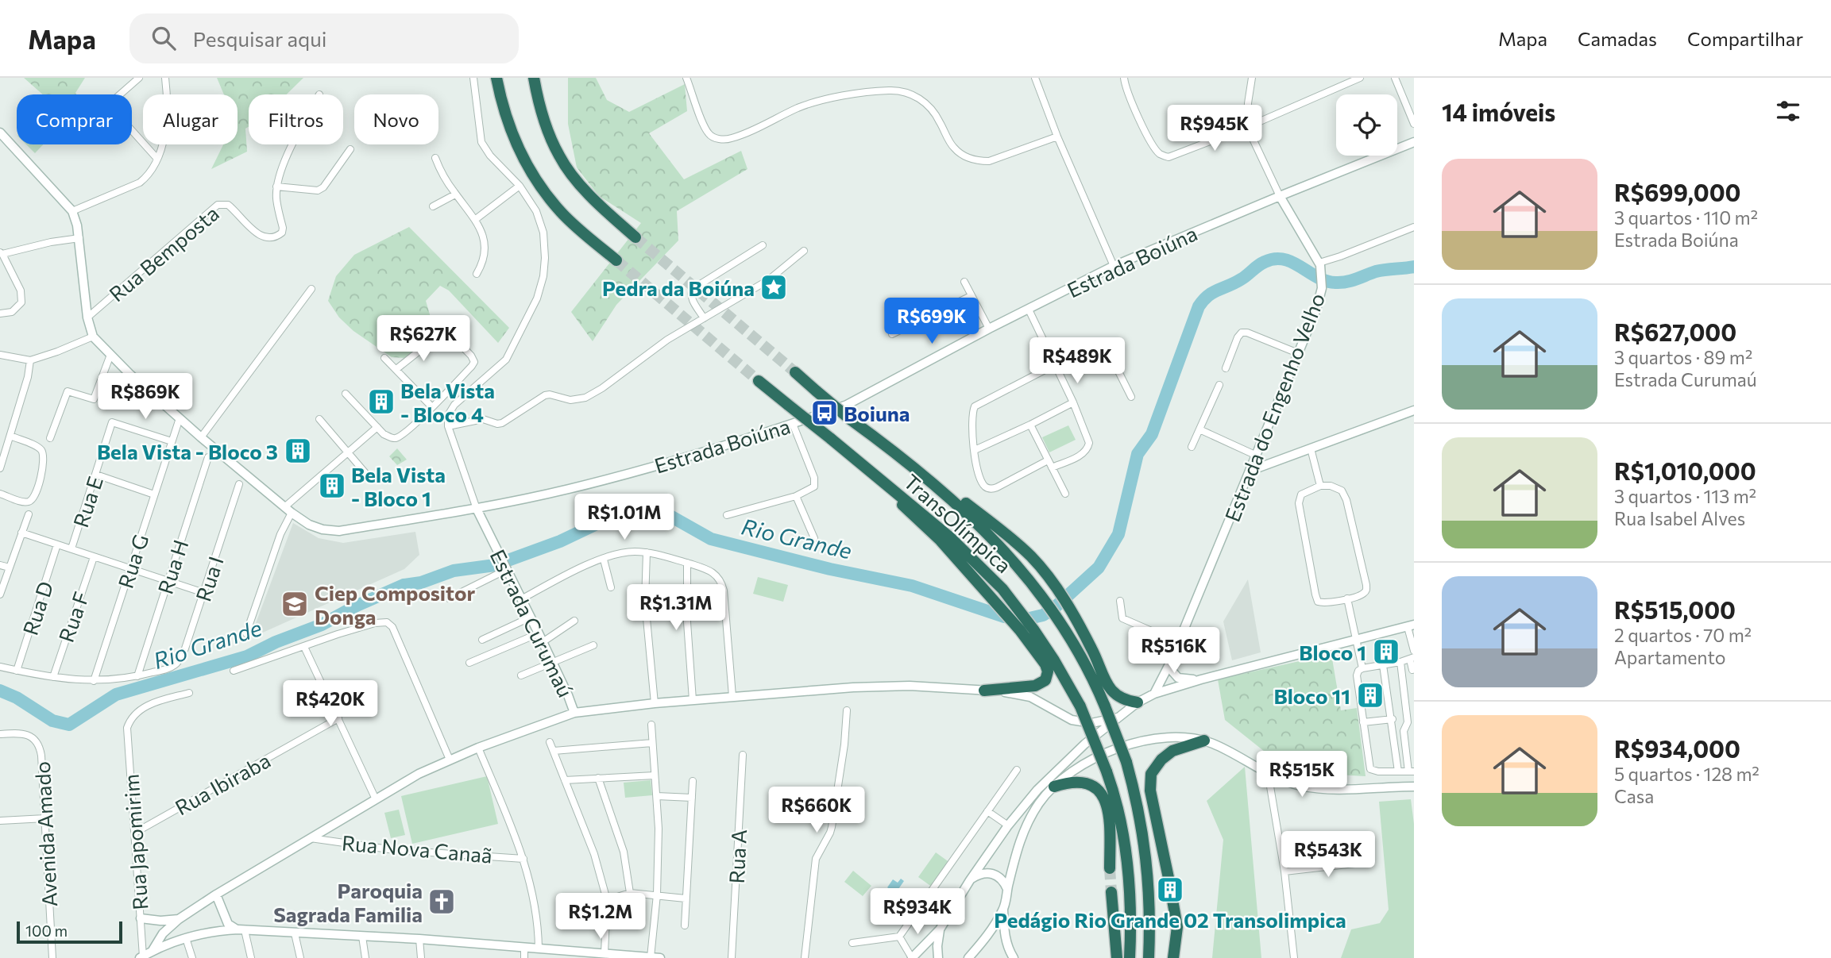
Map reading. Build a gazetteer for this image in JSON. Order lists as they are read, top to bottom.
{
  "streets": {
    "highway": ["TransOlímpica"],
    "street": [
      "Rua Bemposta",
      "Estrada Boiúna",
      "Estrada do Engenho Velho",
      "Rua E",
      "Rua G",
      "Rua H",
      "Rua I",
      "Rua D",
      "Rua F",
      "Estrada Curumaú",
      "Rua Ibiraba",
      "Avenida Amado",
      "Rua Japomirim",
      "Rua Nova Canaã",
      "Rua A"
    ]
  },
  "crossings": [
    ["Rua Bemposta", "Estrada Boiúna"],
    ["Estrada Boiúna", "Estrada do Engenho Velho"],
    ["Estrada Boiúna", "Rua G"],
    ["Estrada Boiúna", "Estrada Curumaú"],
    ["Rua E", "Rua G"],
    ["Rua H", "Rua I"],
    ["Rua Ibiraba", "Rua Japomirim"]
  ],
  "water": ["Rio Grande"],
  "places": {
    "place": ["Pedra da Boiúna"],
    "building": [
      "Bela Vista - Bloco 4",
      "Bela Vista - Bloco 3",
      "Bela Vista - Bloco 1",
      "Bloco 1",
      "Bloco 11",
      "Pedágio Rio Grande 02 Transolimpica"
    ],
    "bus stop": ["Boiuna"],
    "school or university": ["Ciep Compositor Donga"],
    "church": ["Paroquia Sagrada Familia"]
  },
  "scale_bar": "100 m",
  "page": {
    "header": "Mapa",
    "search": "Pesquisar aqui",
    "nav": ["Mapa", "Camadas", "Compartilhar"],
    "heading": "14 imóveis",
    "chip": [
      "Comprar",
      "Alugar",
      "Filtros",
      "Novo"
    ],
    "price": [
      "R$945K",
      "R$699K",
      "R$627K",
      "R$489K",
      "R$869K",
      "R$1.01M",
      "R$1.31M",
      "R$516K",
      "R$420K",
      "R$515K",
      "R$660K",
      "R$543K",
      "R$934K",
      "R$1.2M"
    ],
    "list": [
      {
        "name": "R$699,000",
        "note": "3 quartos · 110 m² · Estrada Boiúna"
      },
      {
        "name": "R$627,000",
        "note": "3 quartos · 89 m² · Estrada Curumaú"
      },
      {
        "name": "R$1,010,000",
        "note": "3 quartos · 113 m² · Rua Isabel Alves"
      },
      {
        "name": "R$515,000",
        "note": "2 quartos · 70 m² · Apartamento"
      },
      {
        "name": "R$934,000",
        "note": "5 quartos · 128 m² · Casa"
      }
    ],
    "scale": "100 m"
  }
}
